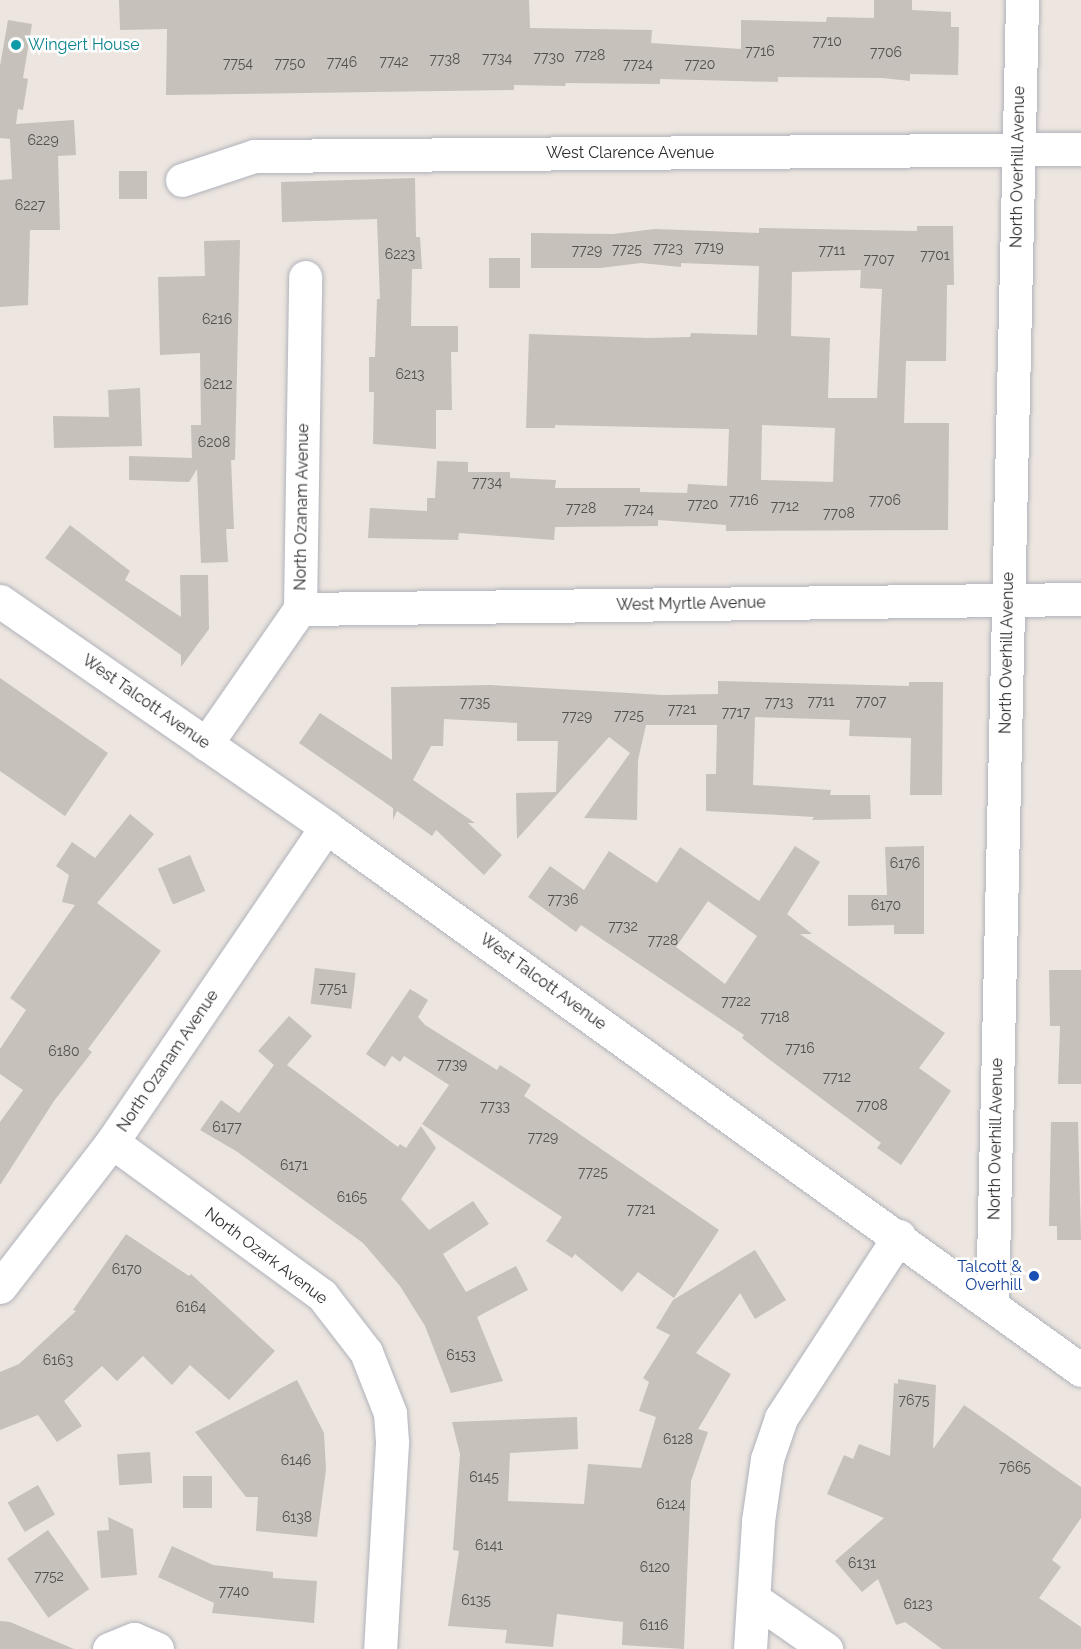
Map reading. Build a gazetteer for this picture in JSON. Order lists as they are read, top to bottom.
{
  "streets": {
    "street": [
      "West Clarence Avenue",
      "North Overhill Avenue",
      "North Ozanam Avenue",
      "West Myrtle Avenue",
      "West Talcott Avenue",
      "North Ozark Avenue"
    ]
  },
  "crossings": [
    ["West Clarence Avenue", "North Overhill Avenue"],
    ["North Overhill Avenue", "West Myrtle Avenue"],
    ["North Overhill Avenue", "West Talcott Avenue"],
    ["North Ozanam Avenue", "West Myrtle Avenue"],
    ["North Ozanam Avenue", "West Talcott Avenue"],
    ["North Ozanam Avenue", "North Ozark Avenue"]
  ],
  "places": ["Wingert House", "Talcott & Overhill"],
  "house_numbers": [
    "7710",
    "7716",
    "7706",
    "7728",
    "7730",
    "7734",
    "7738",
    "7742",
    "7746",
    "7754",
    "7750",
    "7724",
    "7720",
    "6229",
    "6227",
    "7719",
    "7723",
    "7725",
    "7729",
    "7711",
    "6223",
    "7701",
    "7707",
    "6216",
    "6213",
    "6212",
    "6208",
    "7734",
    "7716",
    "7706",
    "7720",
    "7712",
    "7728",
    "7724",
    "7708",
    "7711",
    "7707",
    "7735",
    "7713",
    "7721",
    "7717",
    "7725",
    "7729",
    "6176",
    "7736",
    "6170",
    "7732",
    "7728",
    "7751",
    "7722",
    "7718",
    "7716",
    "6180",
    "7739",
    "7712",
    "7708",
    "7733",
    "6177",
    "7729",
    "6171",
    "7725",
    "6165",
    "7721",
    "6170",
    "6164",
    "6153",
    "6163",
    "7675",
    "6128",
    "6146",
    "7665",
    "6145",
    "6124",
    "6138",
    "6141",
    "6131",
    "6120",
    "7752",
    "7740",
    "6135",
    "6123",
    "6116"
  ]
}
